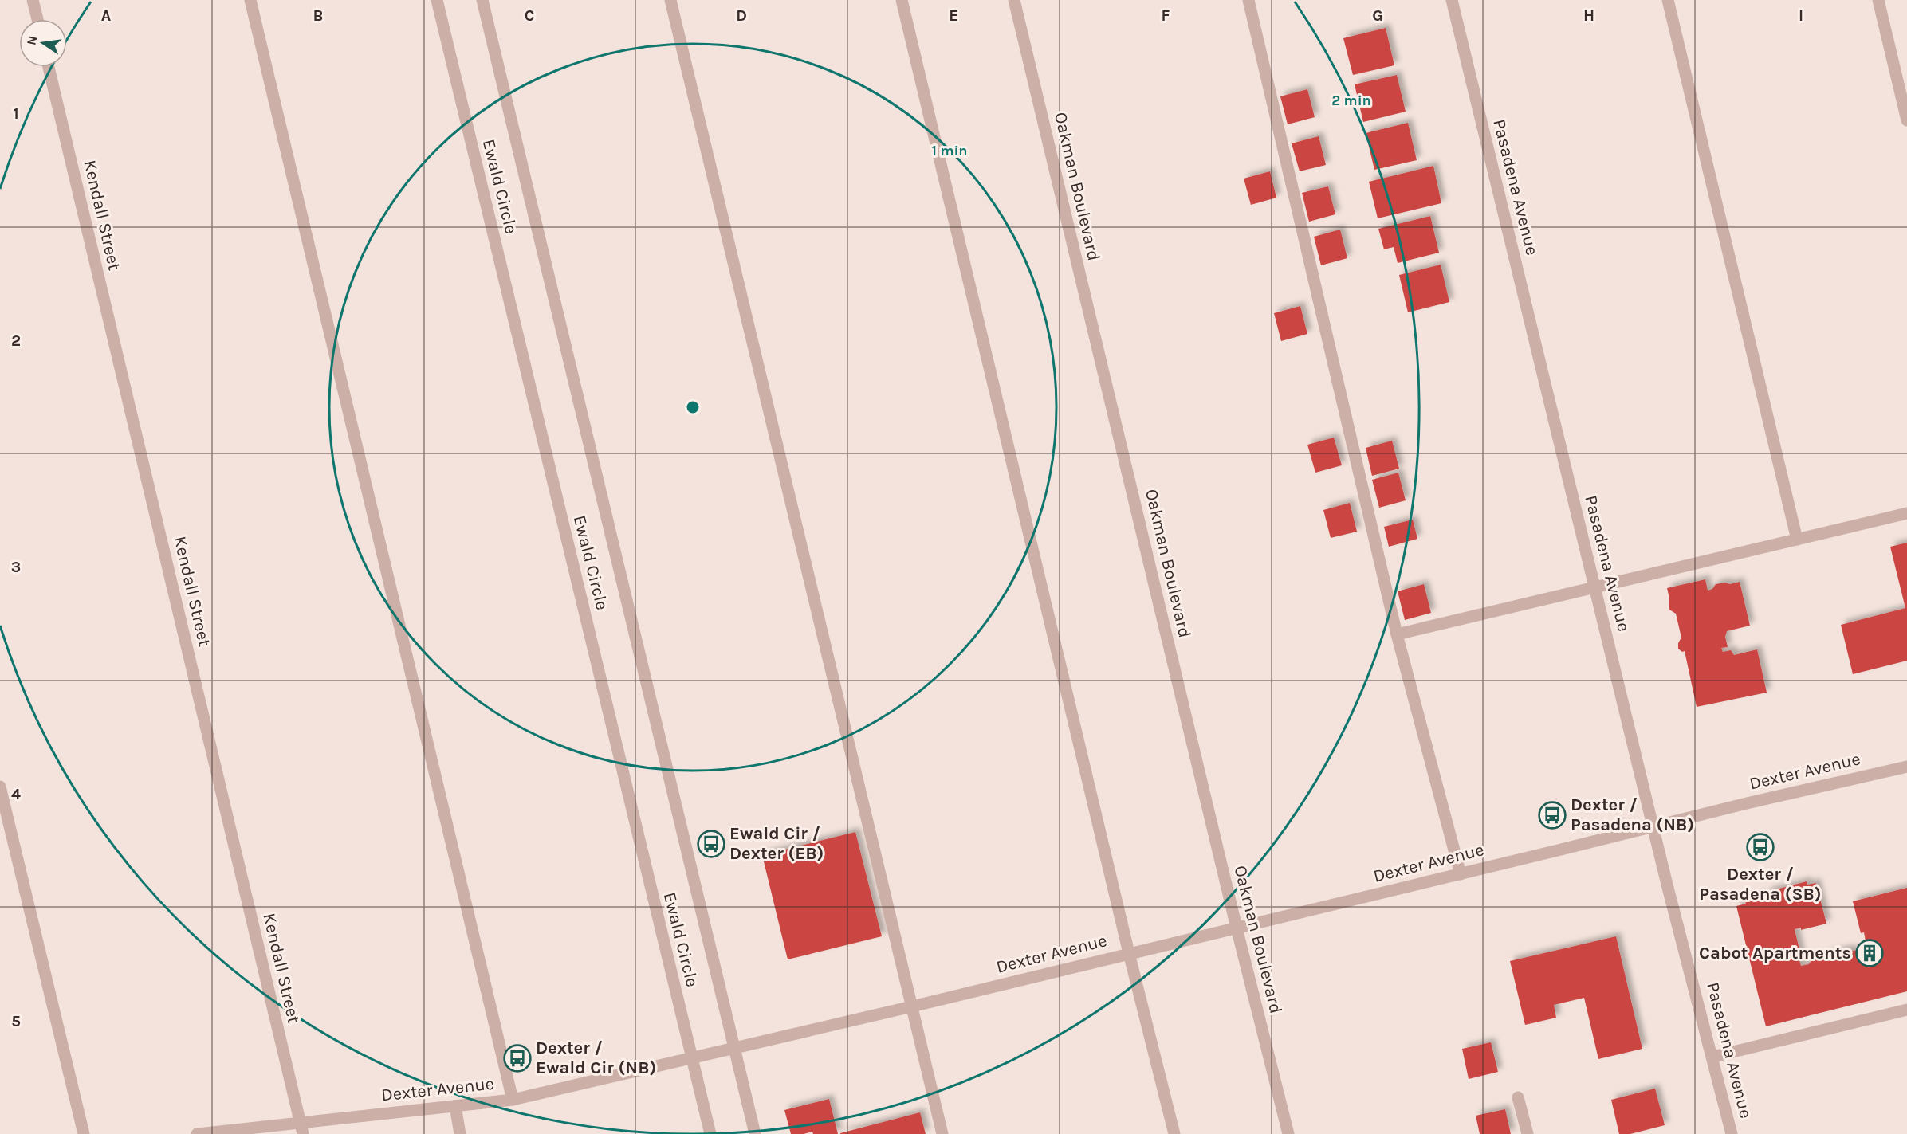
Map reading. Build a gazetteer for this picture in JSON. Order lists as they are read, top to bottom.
{
  "streets": {
    "street": [
      "Ewald Circle",
      "Oakman Boulevard",
      "Pasadena Avenue",
      "Kendall Street",
      "Dexter Avenue"
    ]
  },
  "crossings": [
    ["Ewald Circle", "Dexter Avenue"],
    ["Oakman Boulevard", "Dexter Avenue"],
    ["Pasadena Avenue", "Dexter Avenue"],
    ["Kendall Street", "Dexter Avenue"]
  ],
  "places": {
    "bus stop": [
      "Dexter / Pasadena (NB)",
      "Ewald Cir / Dexter (EB)",
      "Dexter / Pasadena (SB)",
      "Dexter / Ewald Cir (NB)"
    ],
    "building": ["Cabot Apartments"]
  },
  "north": "left",
  "grid": {
    "columns": [
      "A",
      "B",
      "C",
      "D",
      "E",
      "F",
      "G",
      "H",
      "I"
    ],
    "rows": [
      "1",
      "2",
      "3",
      "4",
      "5"
    ]
  },
  "rings": ["2 min", "1 min"]
}
